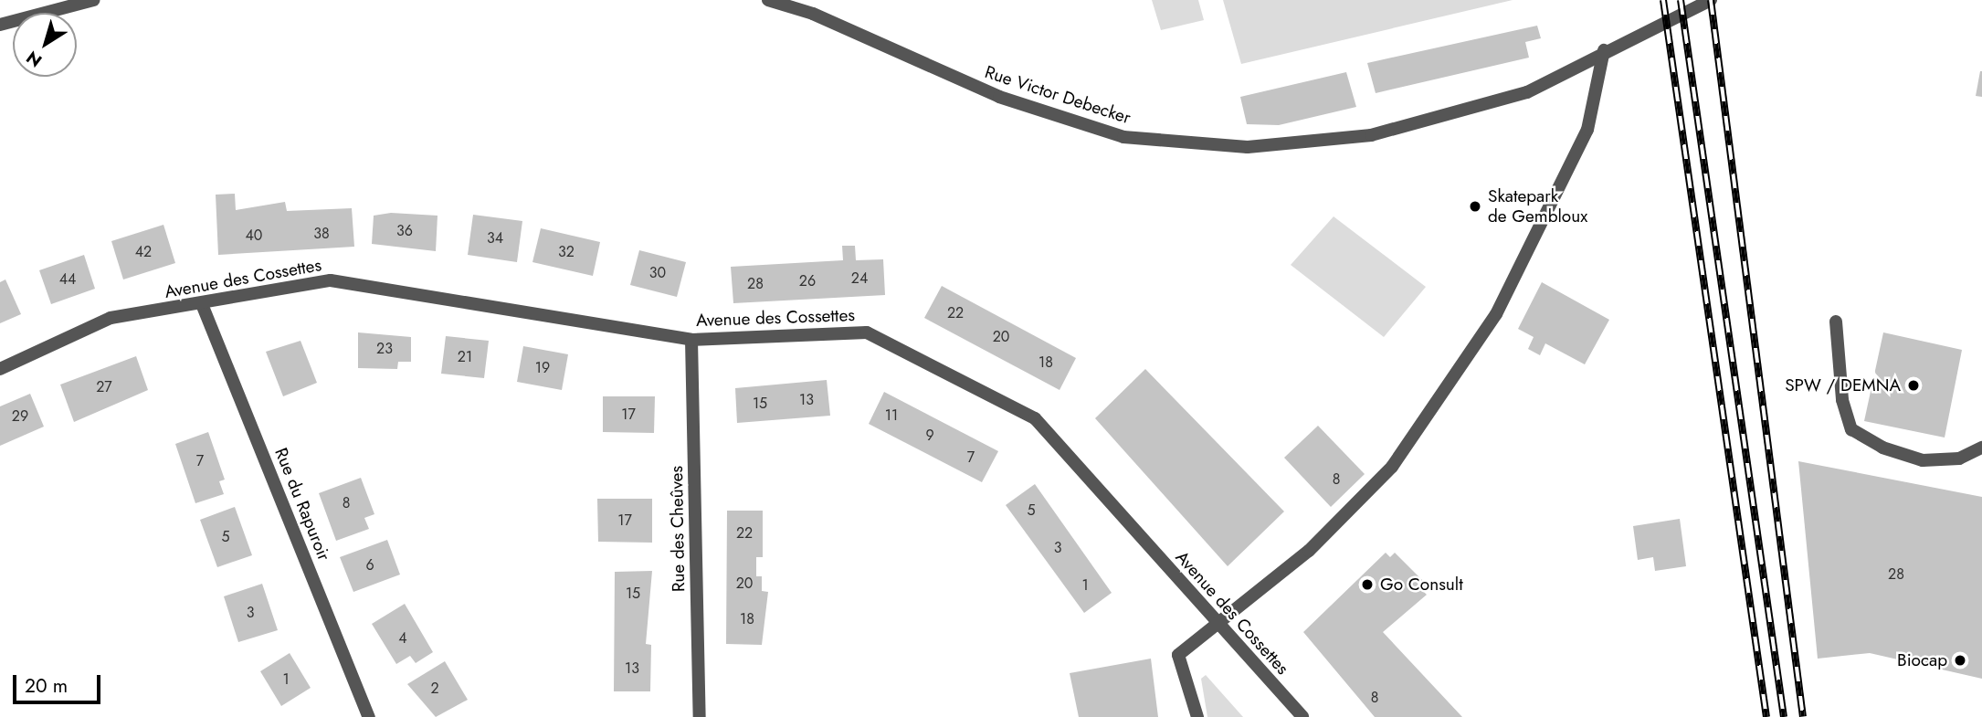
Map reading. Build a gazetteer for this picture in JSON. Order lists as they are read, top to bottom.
{
  "streets": {
    "street": [
      "Rue Victor Debecker",
      "Avenue des Cossettes",
      "Rue du Rapuroir",
      "Rue des Cheûves"
    ]
  },
  "crossings": [
    ["Avenue des Cossettes", "Rue du Rapuroir"],
    ["Avenue des Cossettes", "Rue des Cheûves"]
  ],
  "places": [
    "Skatepark de Gembloux",
    "SPW / DEMNA",
    "Go Consult",
    "Biocap"
  ],
  "house_numbers": [
    "36",
    "38",
    "40",
    "34",
    "42",
    "32",
    "30",
    "24",
    "44",
    "26",
    "28",
    "22",
    "20",
    "23",
    "21",
    "18",
    "19",
    "27",
    "13",
    "15",
    "17",
    "11",
    "29",
    "9",
    "7",
    "7",
    "8",
    "8",
    "5",
    "17",
    "22",
    "5",
    "3",
    "6",
    "28",
    "20",
    "1",
    "15",
    "3",
    "18",
    "4",
    "13",
    "1",
    "2",
    "8"
  ],
  "scale_bar": "20 m",
  "north": "bottom left"
}
